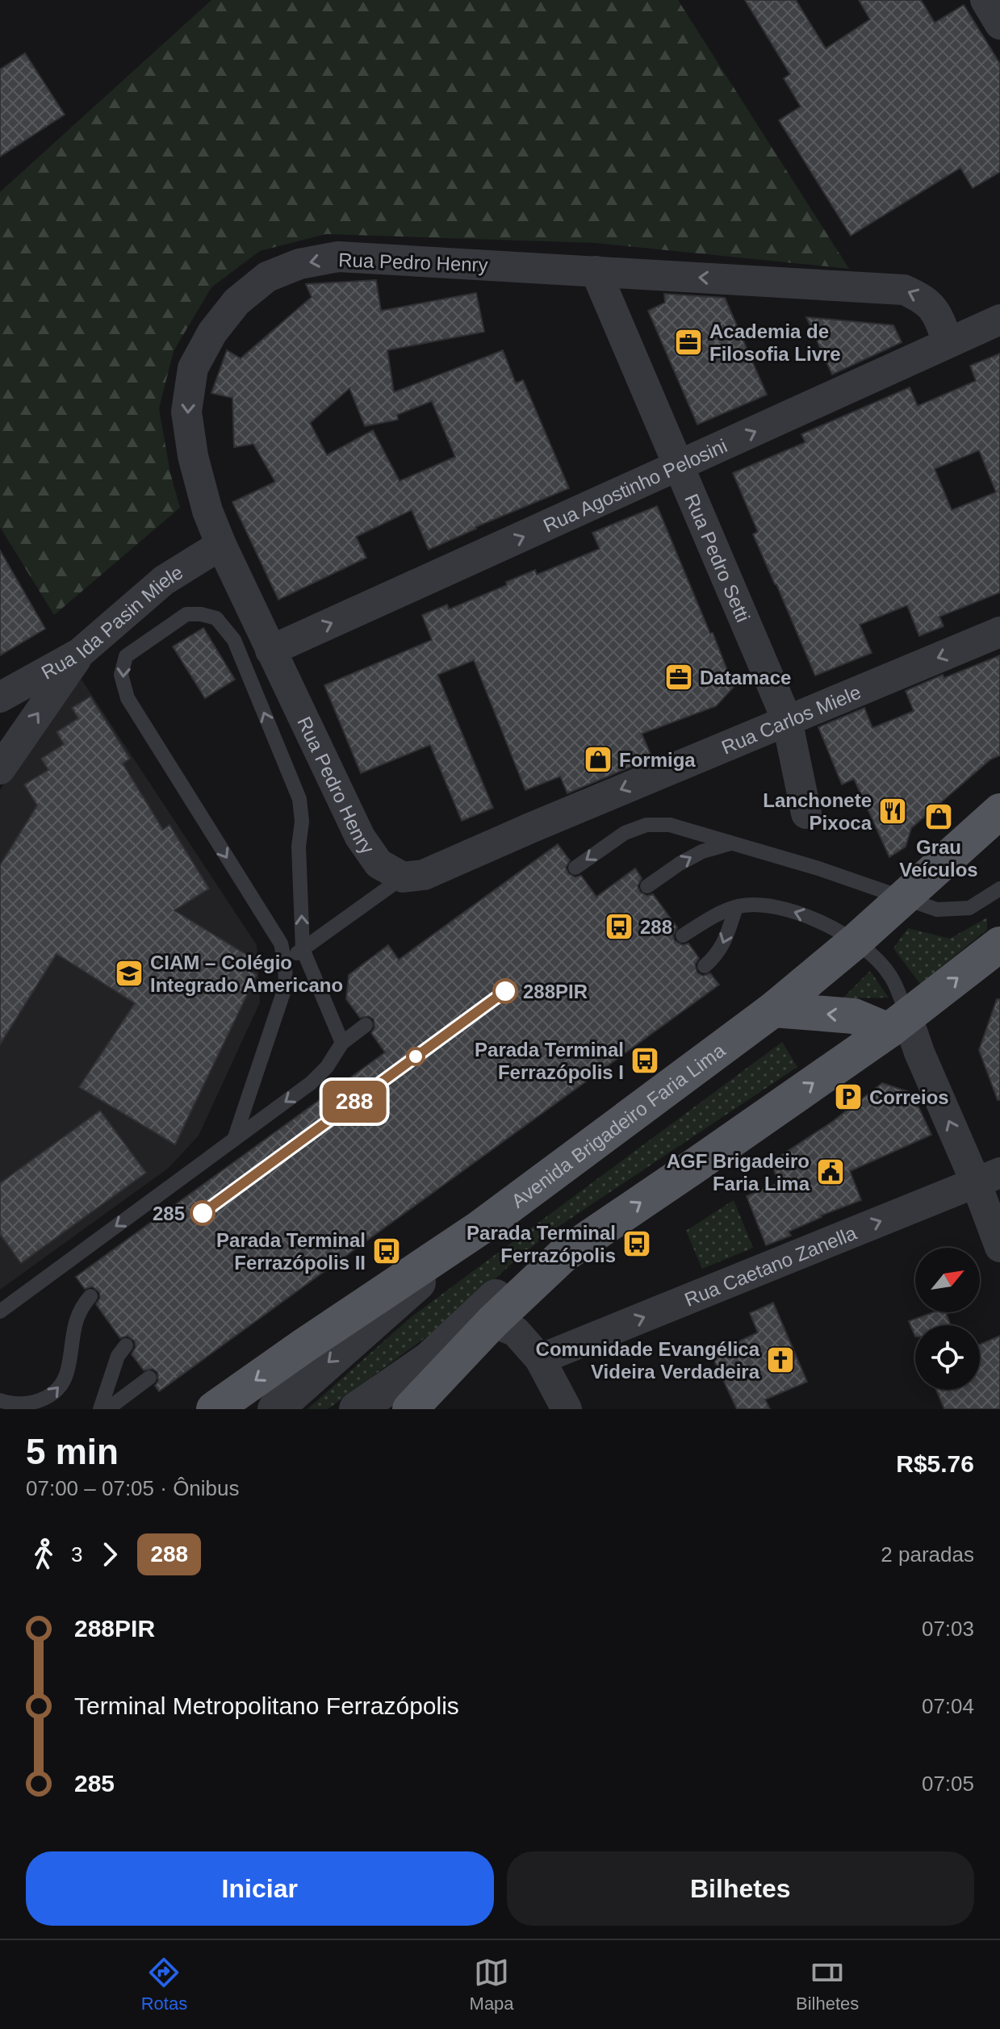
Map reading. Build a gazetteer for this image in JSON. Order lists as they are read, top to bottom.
{
  "streets": {
    "main road": ["Avenida Brigadeiro Faria Lima"],
    "street": [
      "Rua Pedro Henry",
      "Rua Agostinho Pelosini",
      "Rua Pedro Setti",
      "Rua Ida Pasin Miele",
      "Rua Carlos Miele",
      "Rua Caetano Zanella"
    ]
  },
  "crossings": [
    ["Rua Pedro Henry", "Rua Agostinho Pelosini"],
    ["Rua Pedro Henry", "Rua Pedro Setti"],
    ["Rua Pedro Henry", "Rua Ida Pasin Miele"],
    ["Rua Pedro Henry", "Rua Carlos Miele"],
    ["Rua Agostinho Pelosini", "Rua Pedro Setti"],
    ["Rua Pedro Setti", "Rua Carlos Miele"]
  ],
  "one_way": ["Rua Agostinho Pelosini", "Rua Carlos Miele", "Rua Caetano Zanella"],
  "places": {
    "office": ["Academia de Filosofia Livre", "Datamace"],
    "shop": ["Formiga", "Grau Veículos"],
    "restaurant": ["Lanchonete Pixoca"],
    "bus stop": [
      "288",
      "Parada Terminal Ferrazópolis I",
      "Parada Terminal Ferrazópolis",
      "Parada Terminal Ferrazópolis II"
    ],
    "school or university": ["CIAM – Colégio Integrado Americano"],
    "other": ["288PIR", "285"],
    "parking": ["Correios"],
    "public building": ["AGF Brigadeiro Faria Lima"],
    "church": ["Comunidade Evangélica Videira Verdadeira"]
  },
  "lines": ["bus line 288"],
  "north": "top right",
  "page": {
    "on_map": "288",
    "heading": ["5 min", "07:00 – 07:05 · Ônibus", "R$5.76"],
    "legs": ["3", "288", "2 paradas"],
    "list": [
      {
        "name": "288PIR",
        "value": "07:03"
      },
      {
        "name": "Terminal Metropolitano Ferrazópolis",
        "value": "07:04"
      },
      {
        "name": "285",
        "value": "07:05"
      }
    ],
    "buttons": ["Iniciar", "Bilhetes"],
    "tabs": ["Rotas", "Mapa", "Bilhetes"]
  }
}
